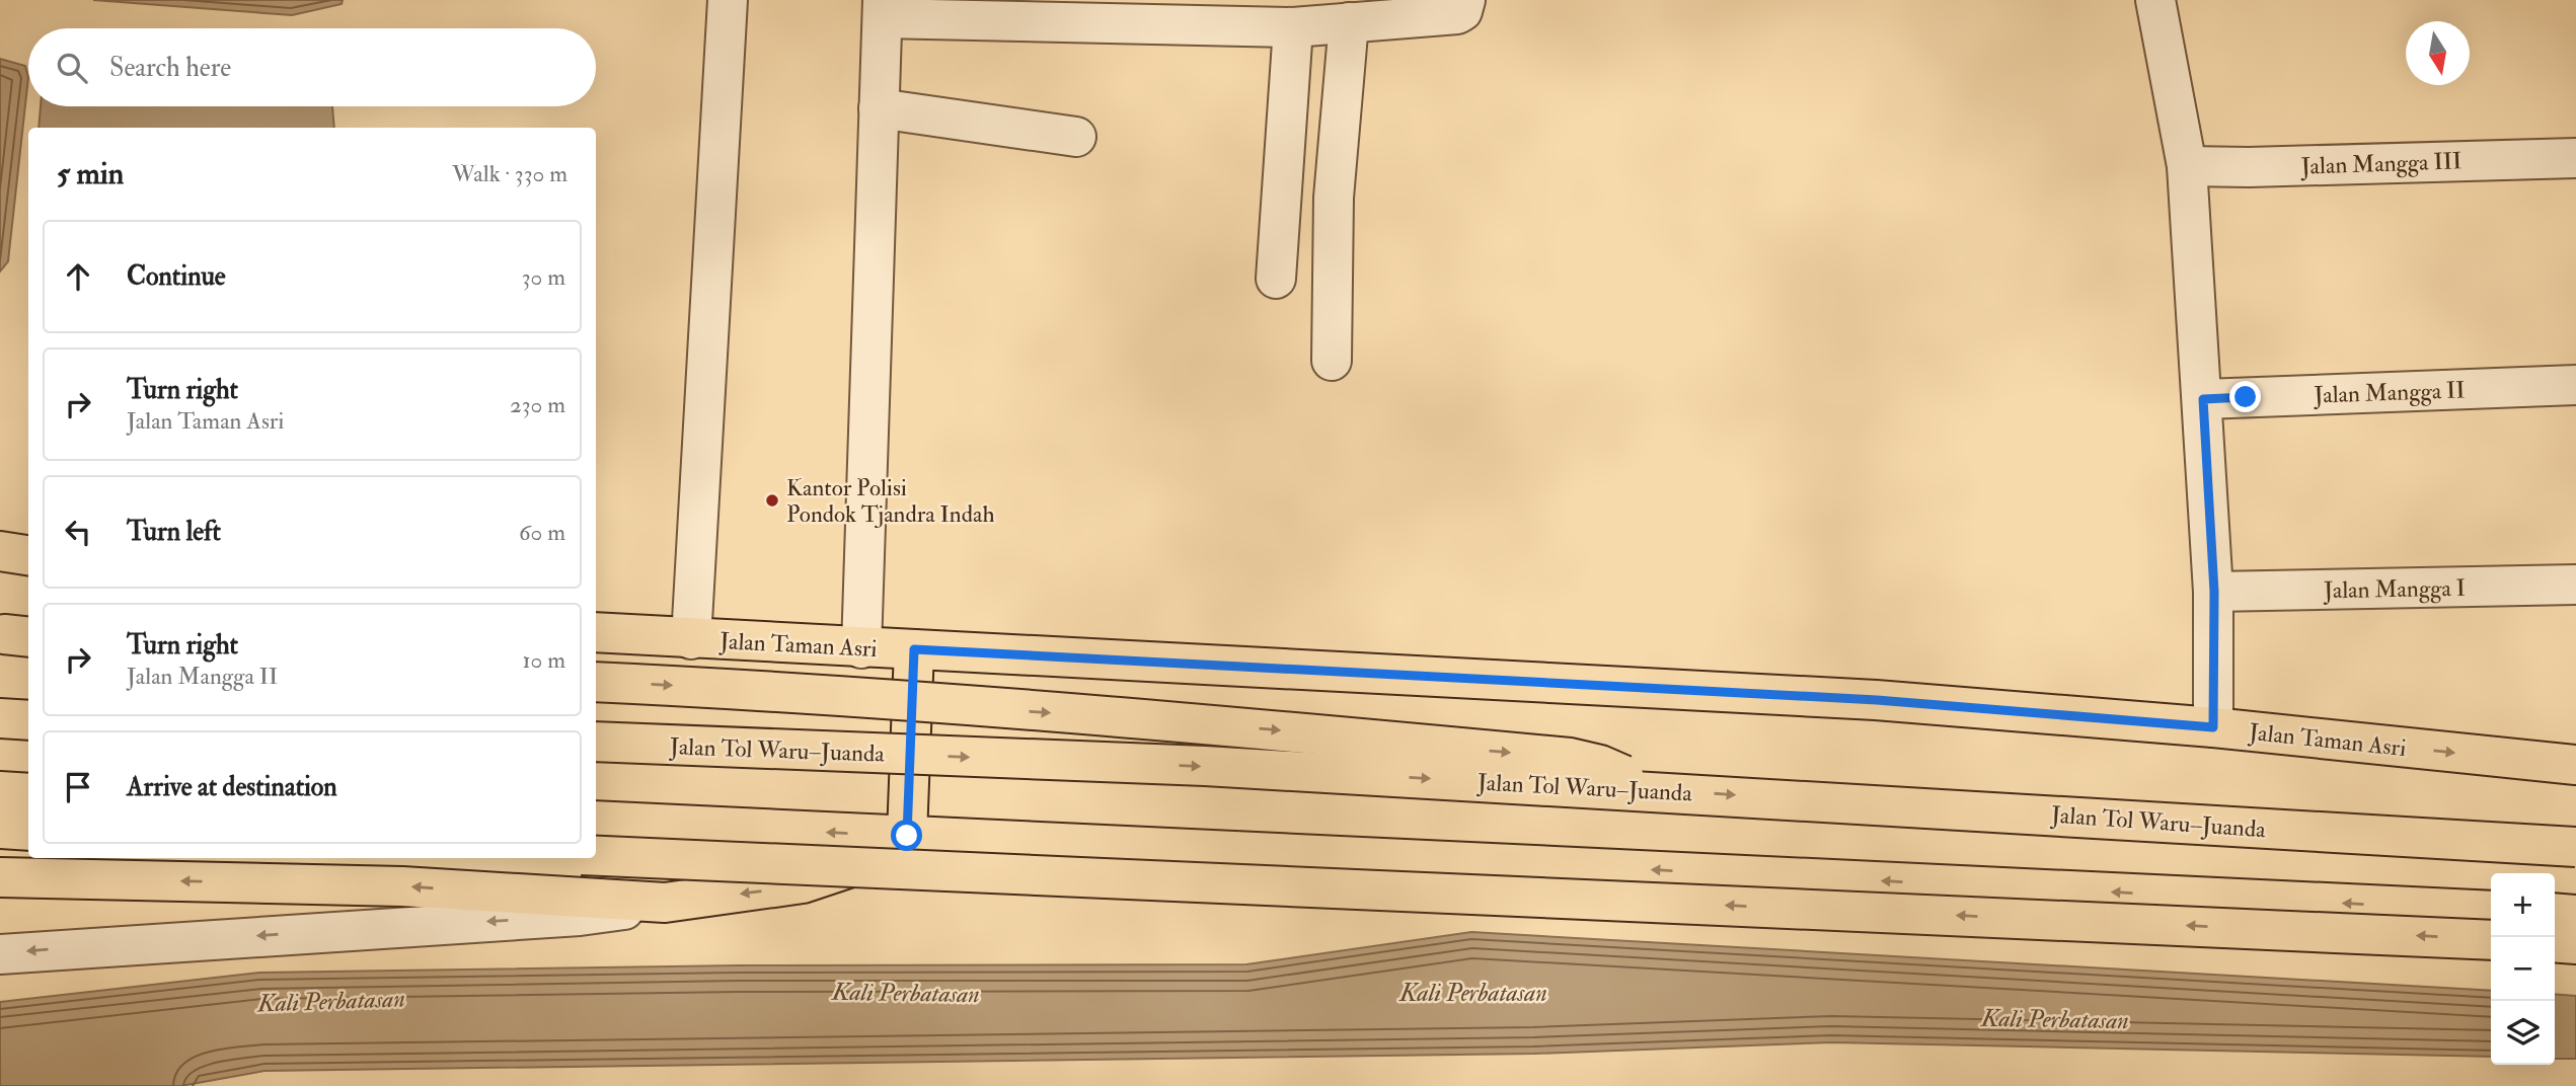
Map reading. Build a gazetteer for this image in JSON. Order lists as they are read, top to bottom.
{
  "streets": {
    "main road": ["Jalan Taman Asri", "Jalan Tol Waru–Juanda"],
    "street": ["Jalan Mangga III", "Jalan Mangga II", "Jalan Mangga I"]
  },
  "water": ["Kali Perbatasan"],
  "places": ["Kantor Polisi Pondok Tjandra Indah"],
  "north": "bottom",
  "page": {
    "search": "Search here",
    "heading": ["5 min", "Walk · 330 m"],
    "list": [
      ["Continue", "30 m"],
      ["Turn right", "Jalan Taman Asri", "230 m"],
      ["Turn left", "60 m"],
      ["Turn right", "Jalan Mangga II", "10 m"],
      "Arrive at destination"
    ],
    "map_buttons": ["+", "−"]
  }
}
